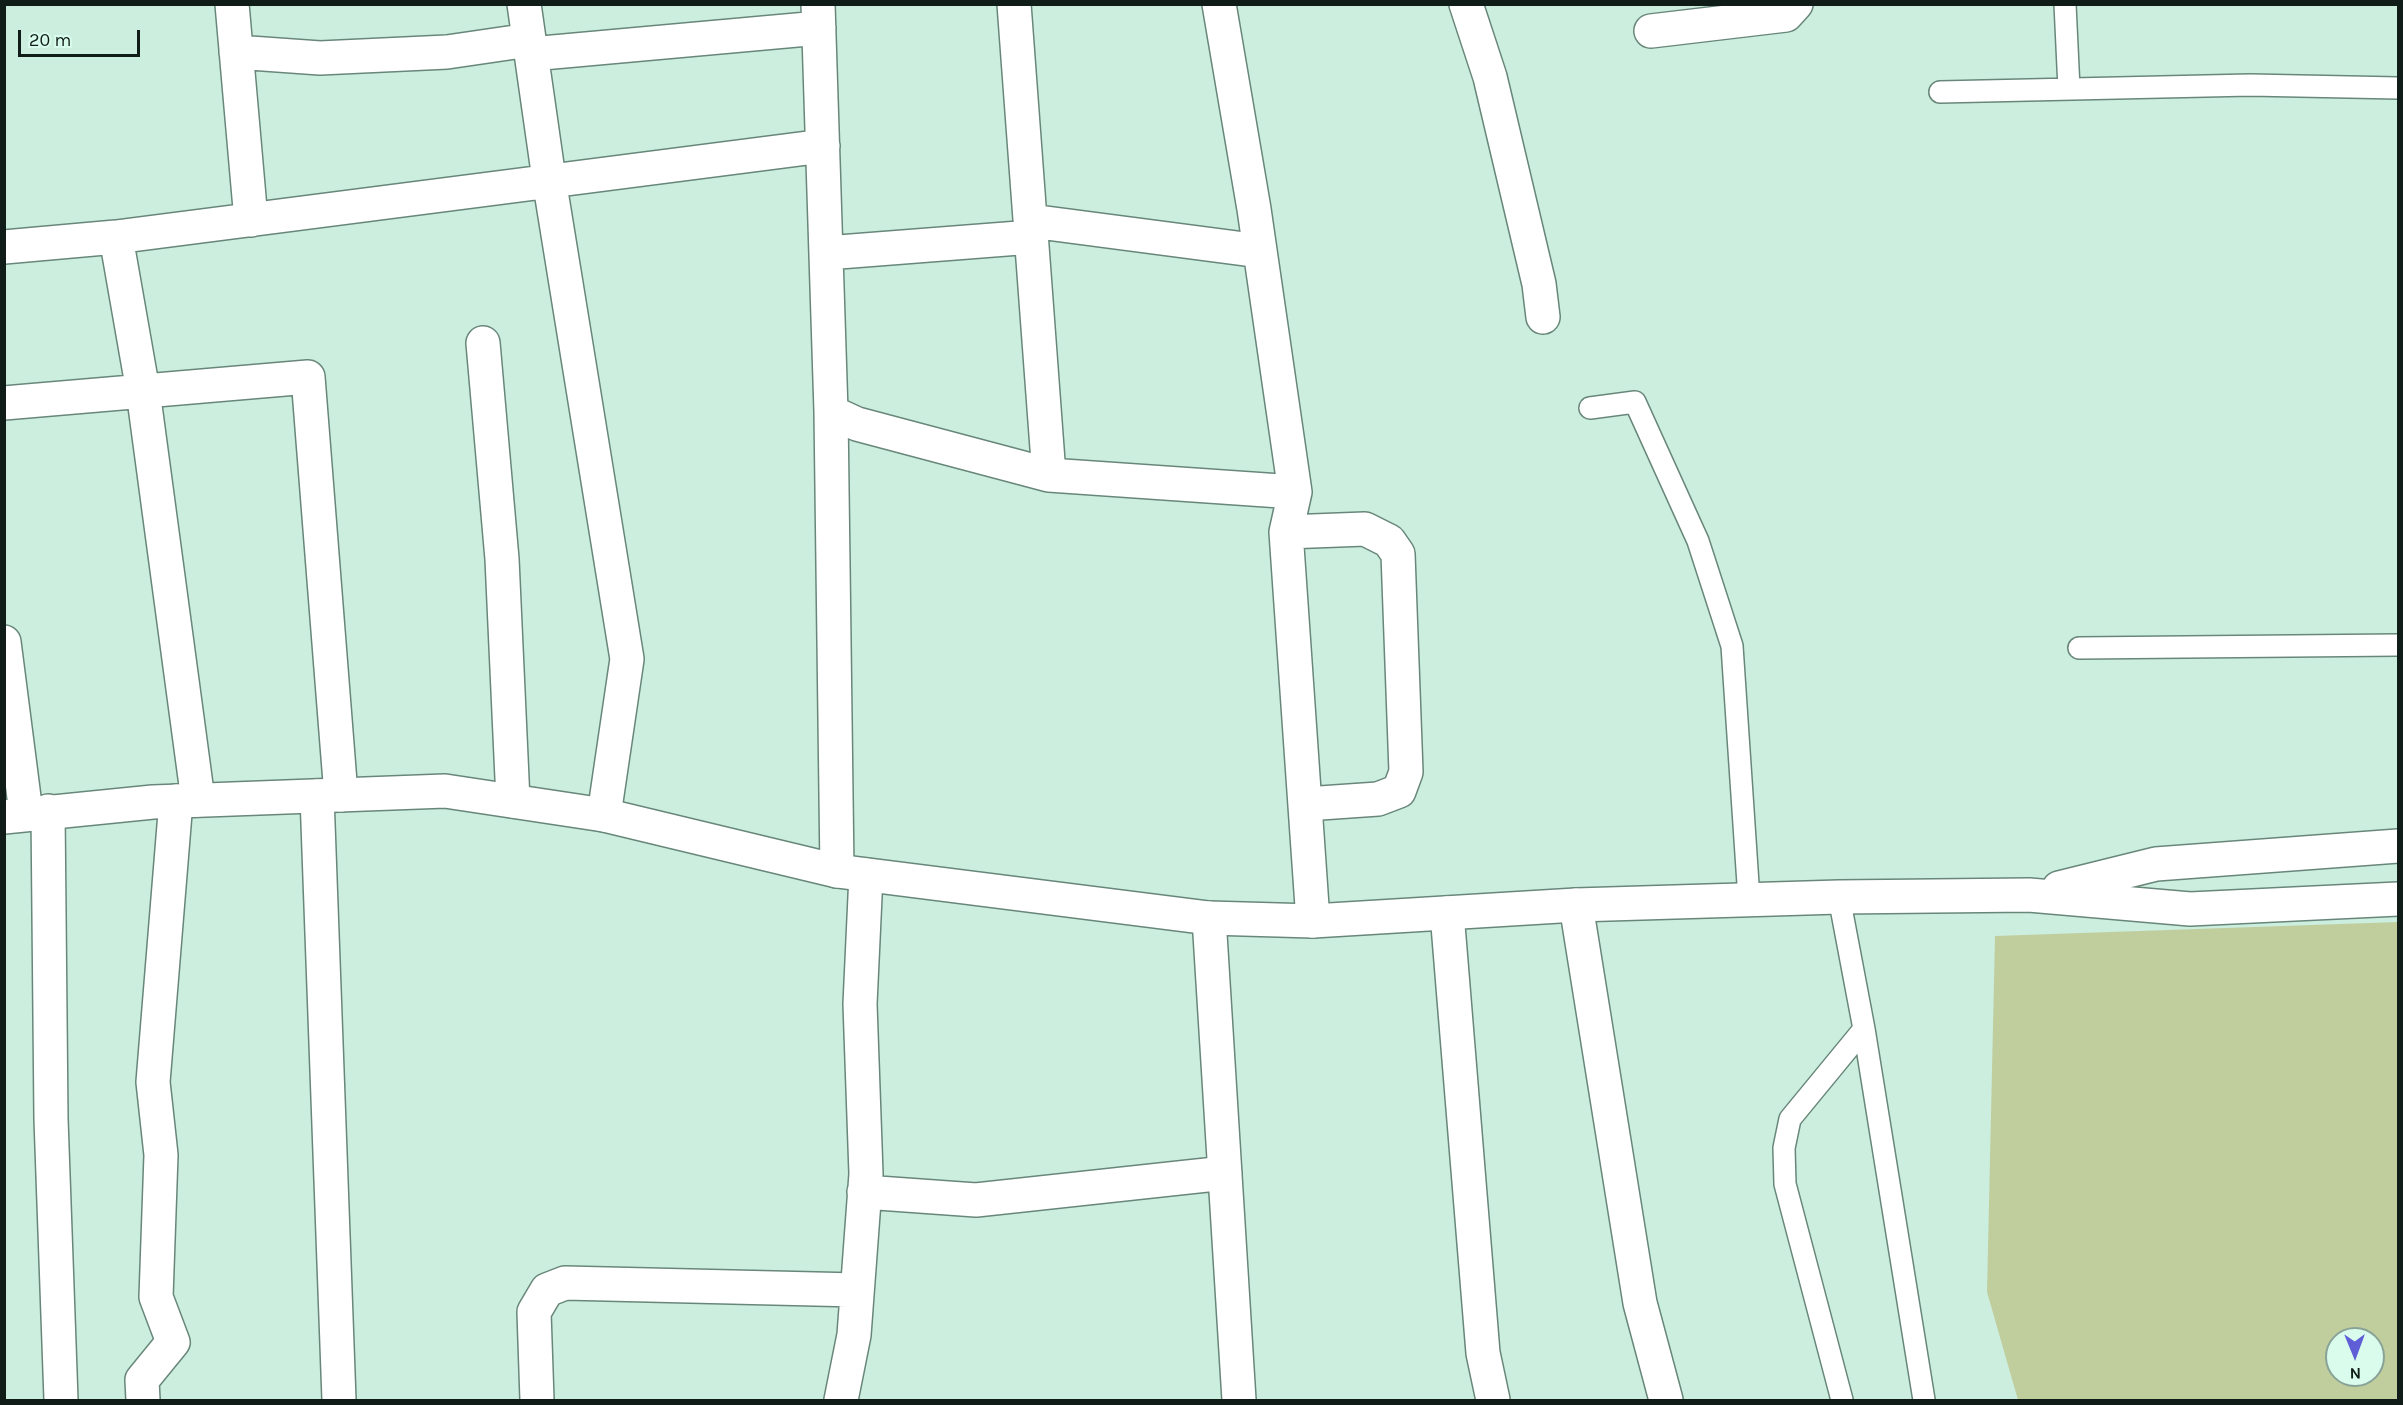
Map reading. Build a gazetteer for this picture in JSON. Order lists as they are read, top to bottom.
{
  "scale_bar": "20 m",
  "north": "bottom"
}
